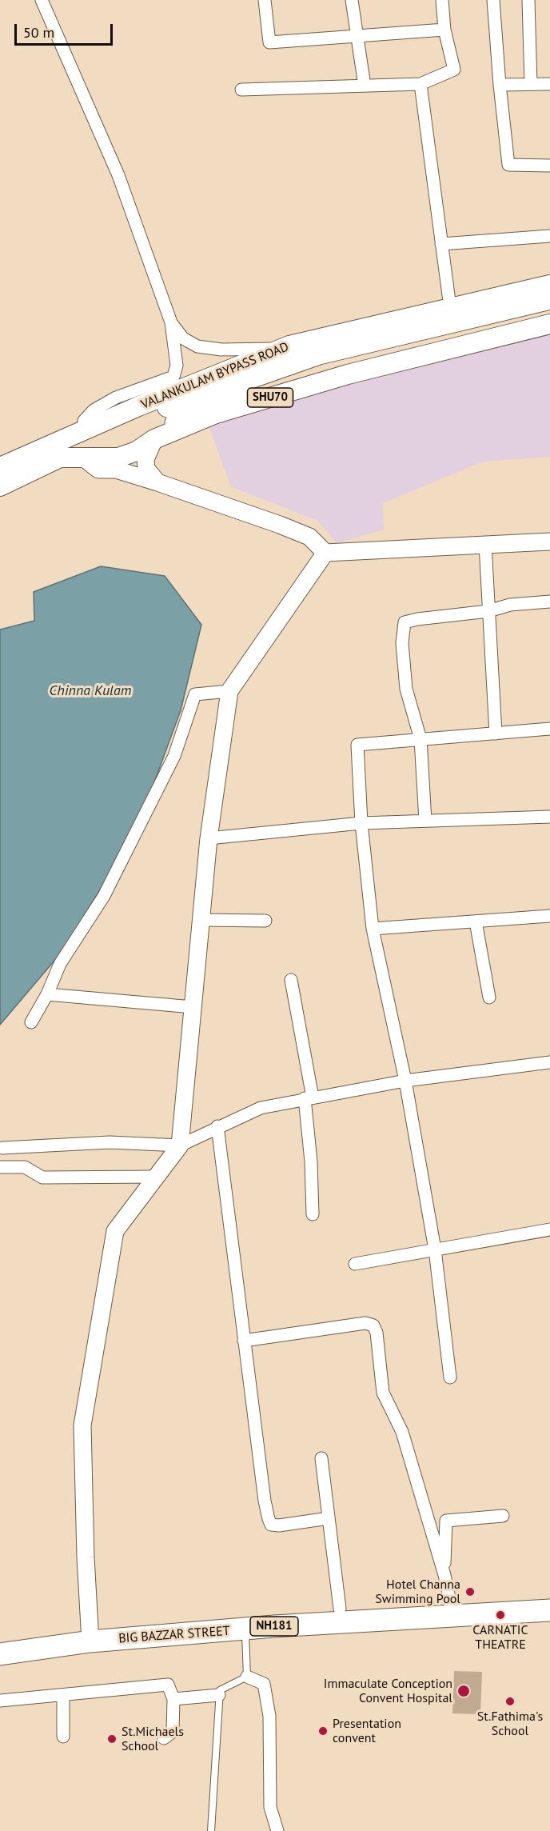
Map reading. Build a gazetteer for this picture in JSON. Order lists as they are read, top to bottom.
{
  "streets": {
    "highway": ["NH181", "BIG BAZZAR STREET"],
    "main road": ["VALANKULAM BYPASS ROAD", "SHU70"]
  },
  "water": ["Chinna Kulam"],
  "places": [
    "Hotel Channa Swimming Pool",
    "CARNATIC THEATRE",
    "Immaculate Conception Convent Hospital",
    "St.Fathima's School",
    "Presentation convent",
    "St.Michaels School"
  ],
  "scale_bar": "50 m"
}
